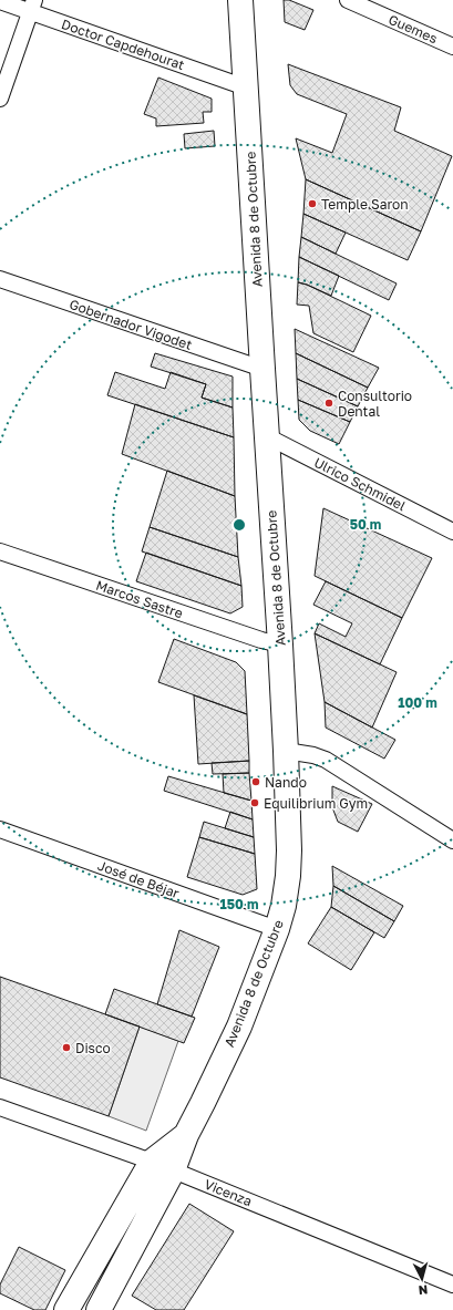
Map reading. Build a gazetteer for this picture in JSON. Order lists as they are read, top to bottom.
{
  "streets": {
    "main road": ["Avenida 8 de Octubre"],
    "street": [
      "Guemes",
      "Doctor Capdehourat",
      "Gobernador Vigodet",
      "Ulrico Schmidel",
      "Marcos Sastre",
      "José de Béjar",
      "Vicenza"
    ]
  },
  "crossings": [
    ["Doctor Capdehourat", "Avenida 8 de Octubre"],
    ["Avenida 8 de Octubre", "Gobernador Vigodet"],
    ["Avenida 8 de Octubre", "Ulrico Schmidel"],
    ["Avenida 8 de Octubre", "Marcos Sastre"],
    ["Avenida 8 de Octubre", "José de Béjar"],
    ["Avenida 8 de Octubre", "Vicenza"]
  ],
  "places": [
    "Temple Saron",
    "Consultorio Dental",
    "Nando",
    "Equilibrium Gym",
    "Disco"
  ],
  "north": "bottom",
  "rings": ["50 m", "100 m", "150 m"]
}
